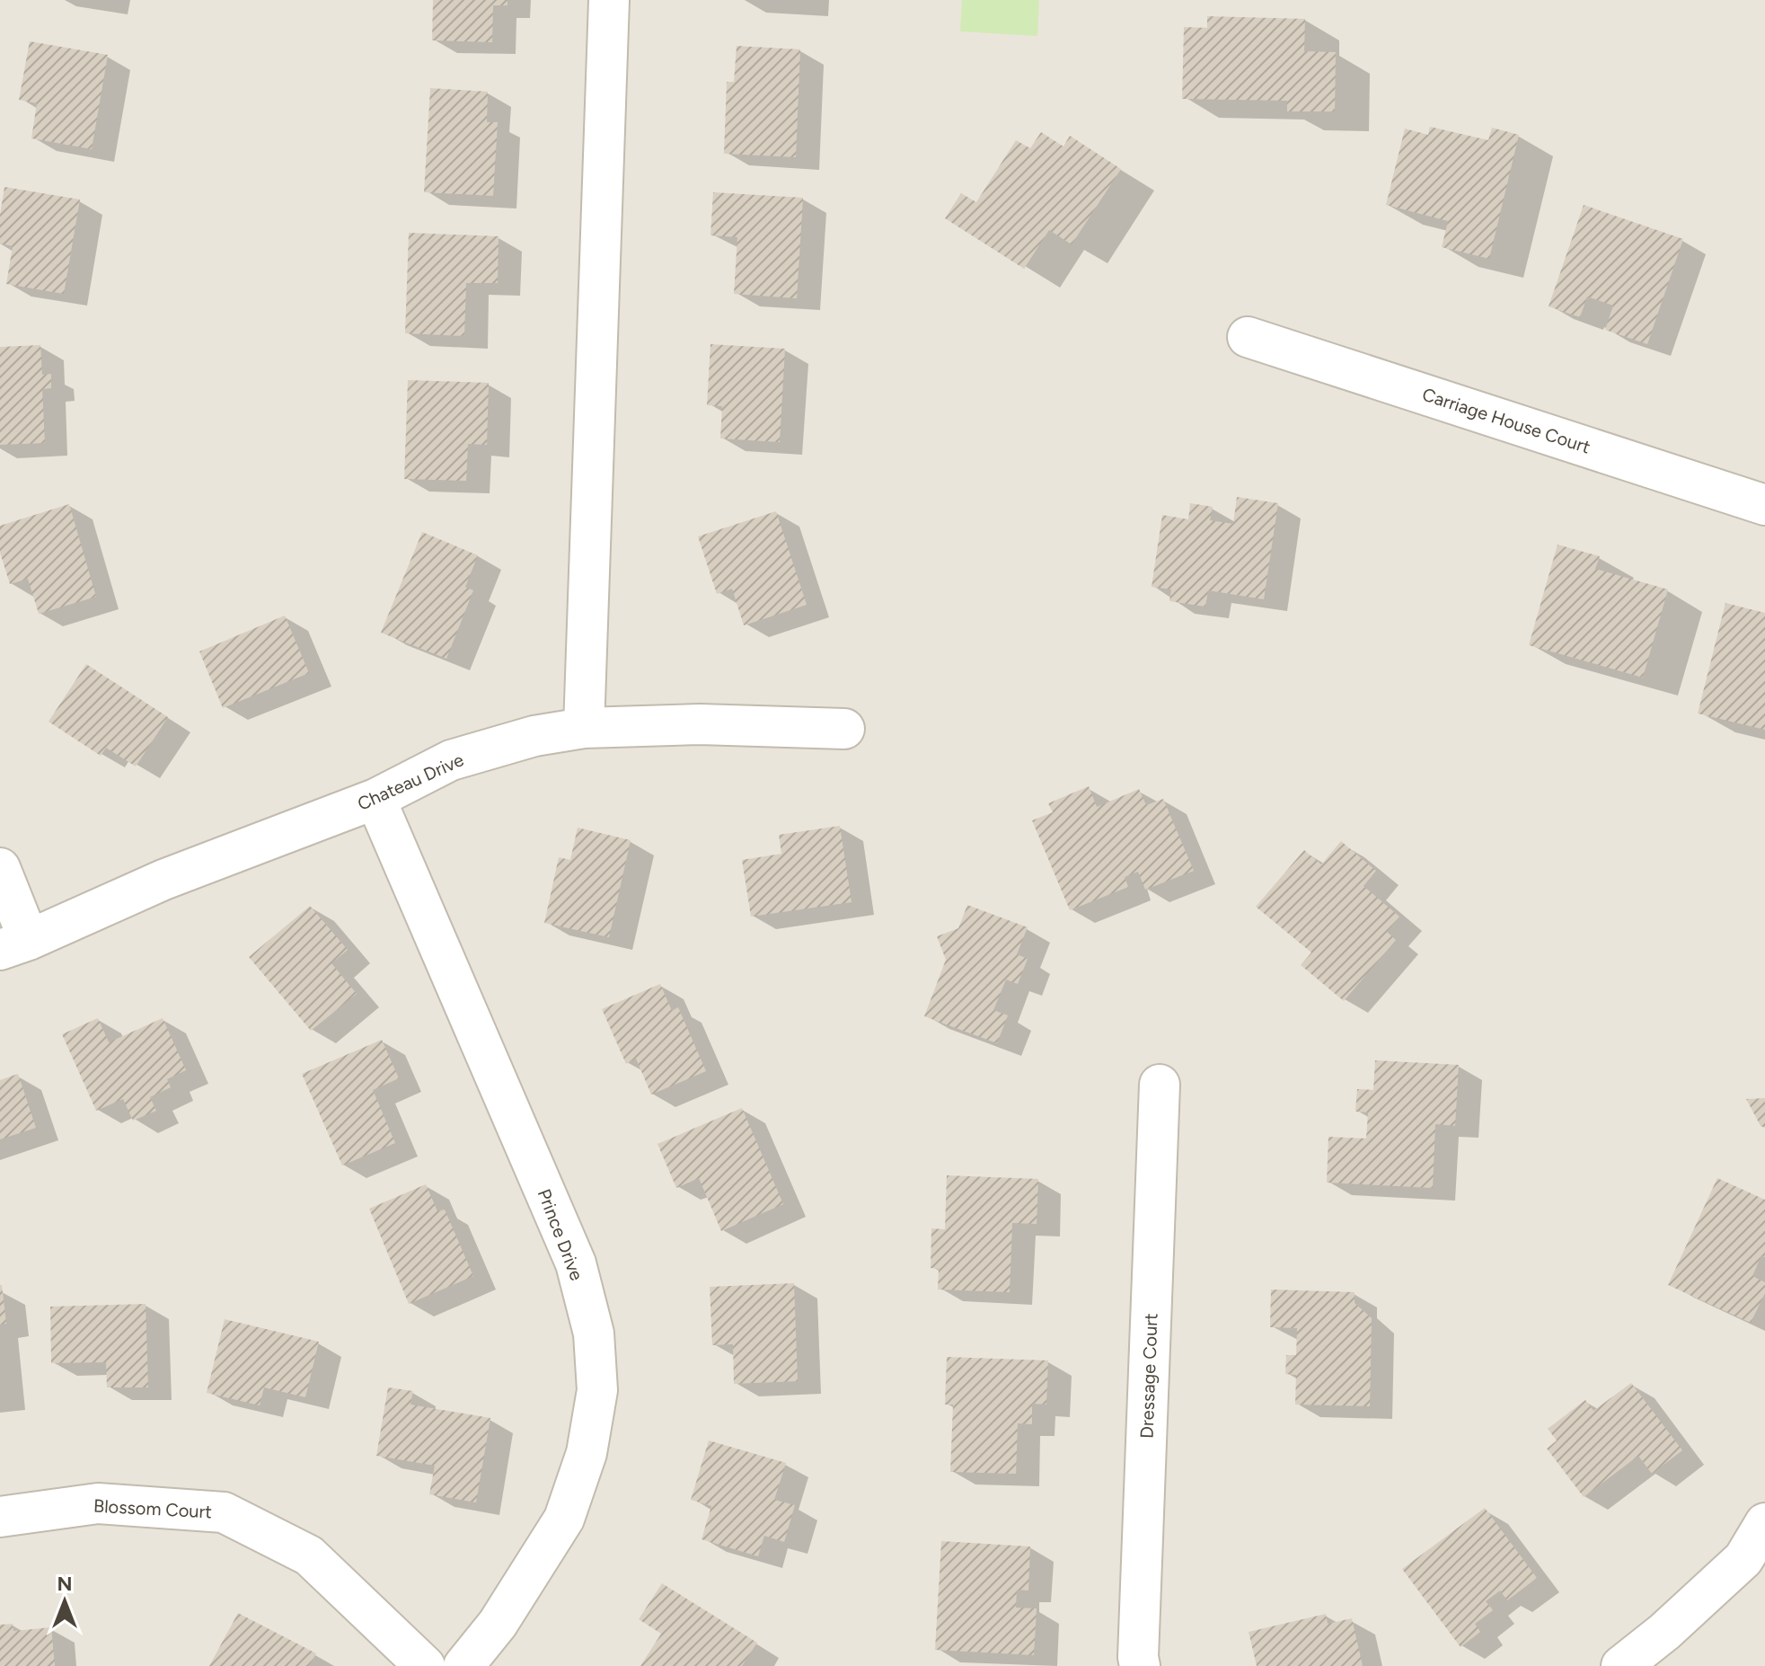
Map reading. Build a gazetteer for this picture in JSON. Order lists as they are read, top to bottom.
{
  "streets": {
    "street": [
      "Carriage House Court",
      "Chateau Drive",
      "Prince Drive",
      "Dressage Court",
      "Blossom Court"
    ]
  },
  "crossings": [
    ["Chateau Drive", "Prince Drive"]
  ],
  "north": "top"
}
